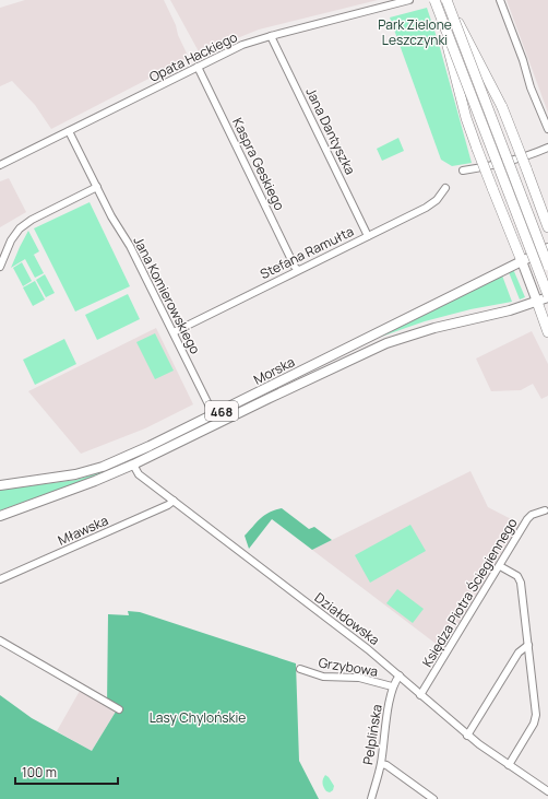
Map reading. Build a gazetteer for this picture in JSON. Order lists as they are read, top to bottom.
{
  "streets": {
    "main road": ["Morska", "468"],
    "street": [
      "Opata Hackiego",
      "Jana Dantyszka",
      "Kaspra Geskiego",
      "Stefana Ramułta",
      "Jana Komierowskiego",
      "Mławska",
      "Księdza Piotra Ściegiennego",
      "Działdowska",
      "Grzybowa",
      "Pelplińska"
    ]
  },
  "crossings": [
    ["Opata Hackiego", "Jana Dantyszka"],
    ["Opata Hackiego", "Kaspra Geskiego"],
    ["Opata Hackiego", "Jana Komierowskiego"],
    ["Jana Dantyszka", "Stefana Ramułta"],
    ["Kaspra Geskiego", "Stefana Ramułta"],
    ["Stefana Ramułta", "Jana Komierowskiego"],
    ["Jana Komierowskiego", "Morska"],
    ["Morska", "Działdowska"],
    ["Mławska", "Działdowska"],
    ["Księdza Piotra Ściegiennego", "Działdowska"],
    ["Działdowska", "Pelplińska"],
    ["Grzybowa", "Pelplińska"]
  ],
  "parks": ["Park Zielone Leszczynki", "Lasy Chylońskie"],
  "scale_bar": "100 m"
}
